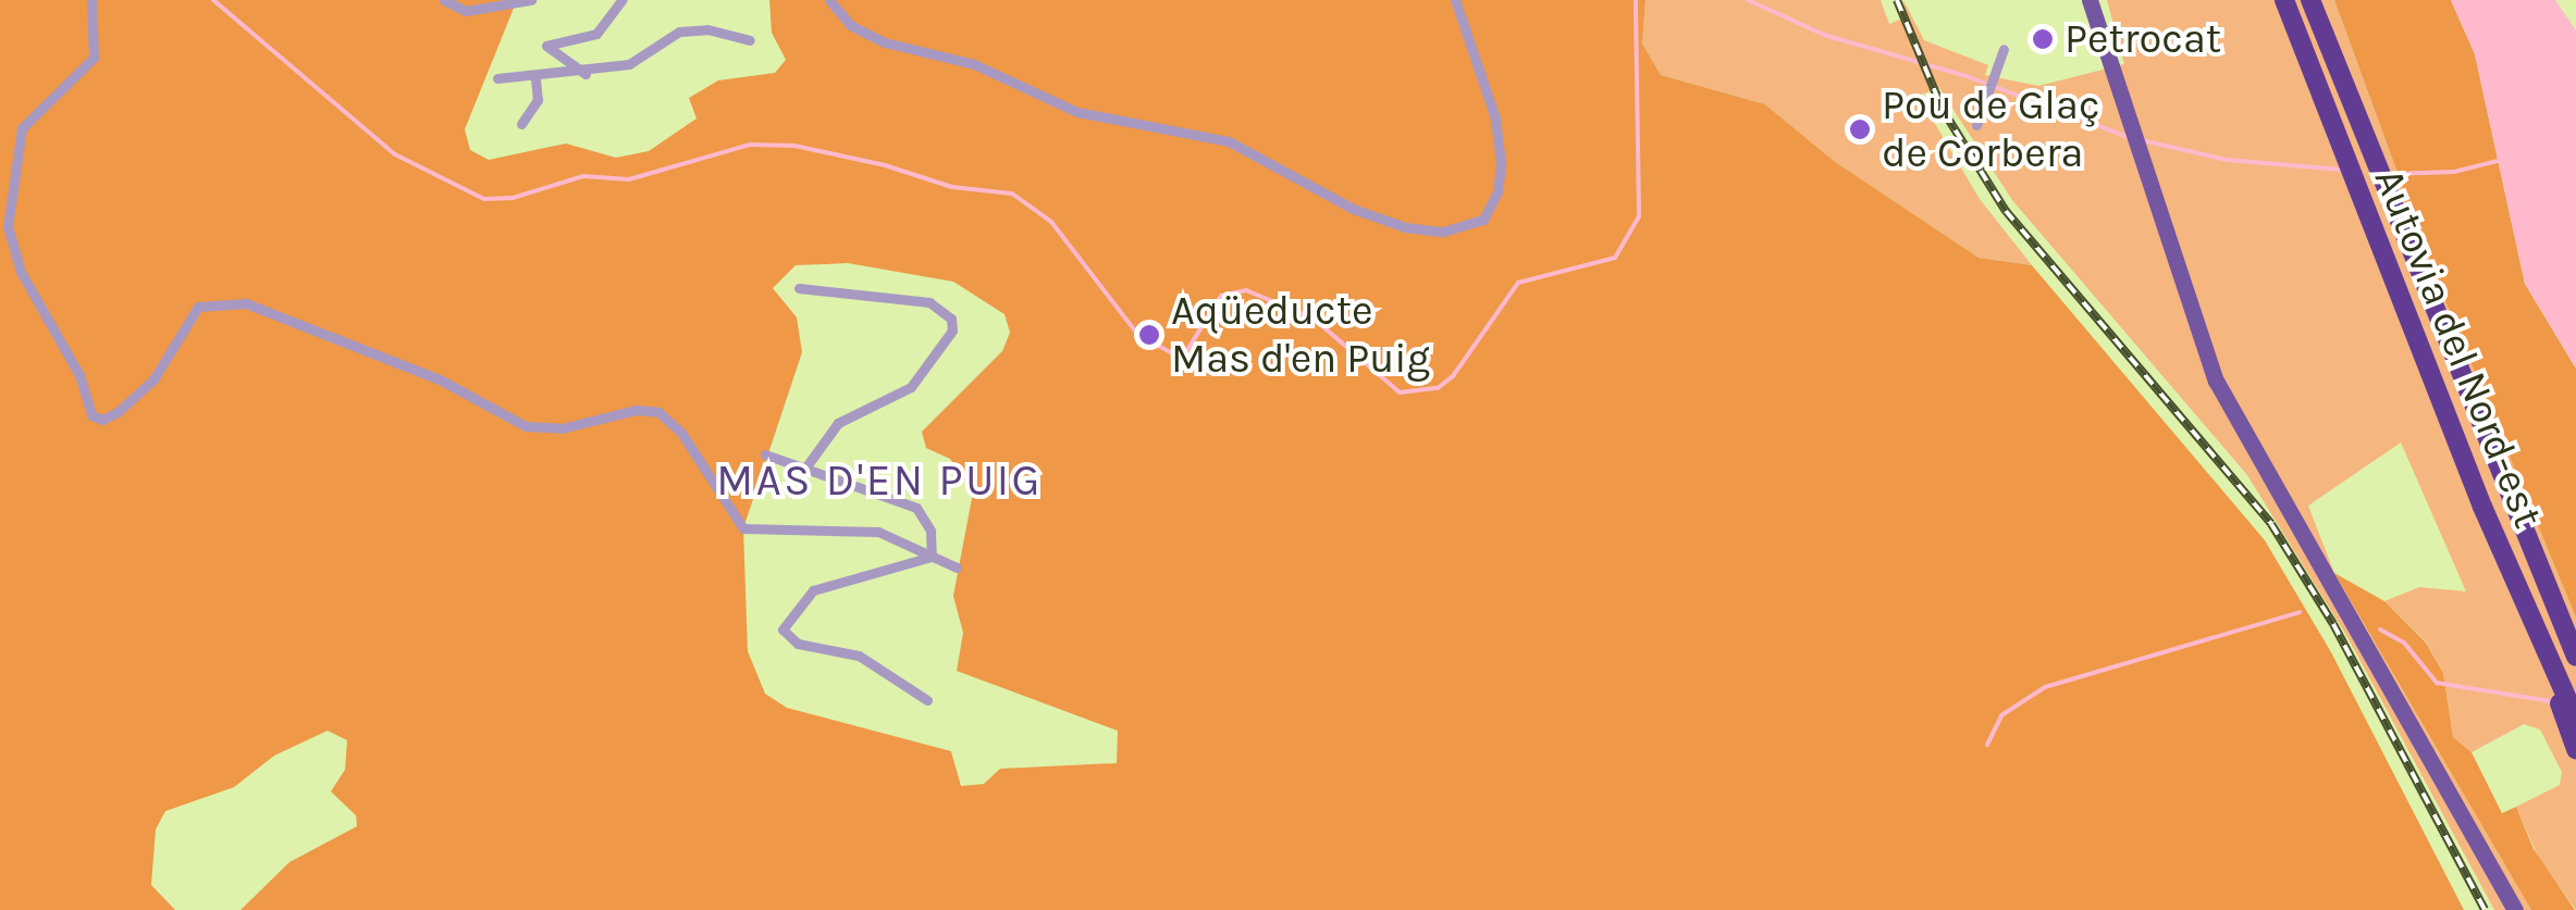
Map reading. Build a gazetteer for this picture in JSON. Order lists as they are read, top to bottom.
{
  "streets": {
    "highway": ["Autovia del Nord-est"]
  },
  "districts": ["MAS D'EN PUIG"],
  "places": ["Petrocat", "Pou de Glaç de Corbera", "Aqüeducte Mas d'en Puig"]
}
